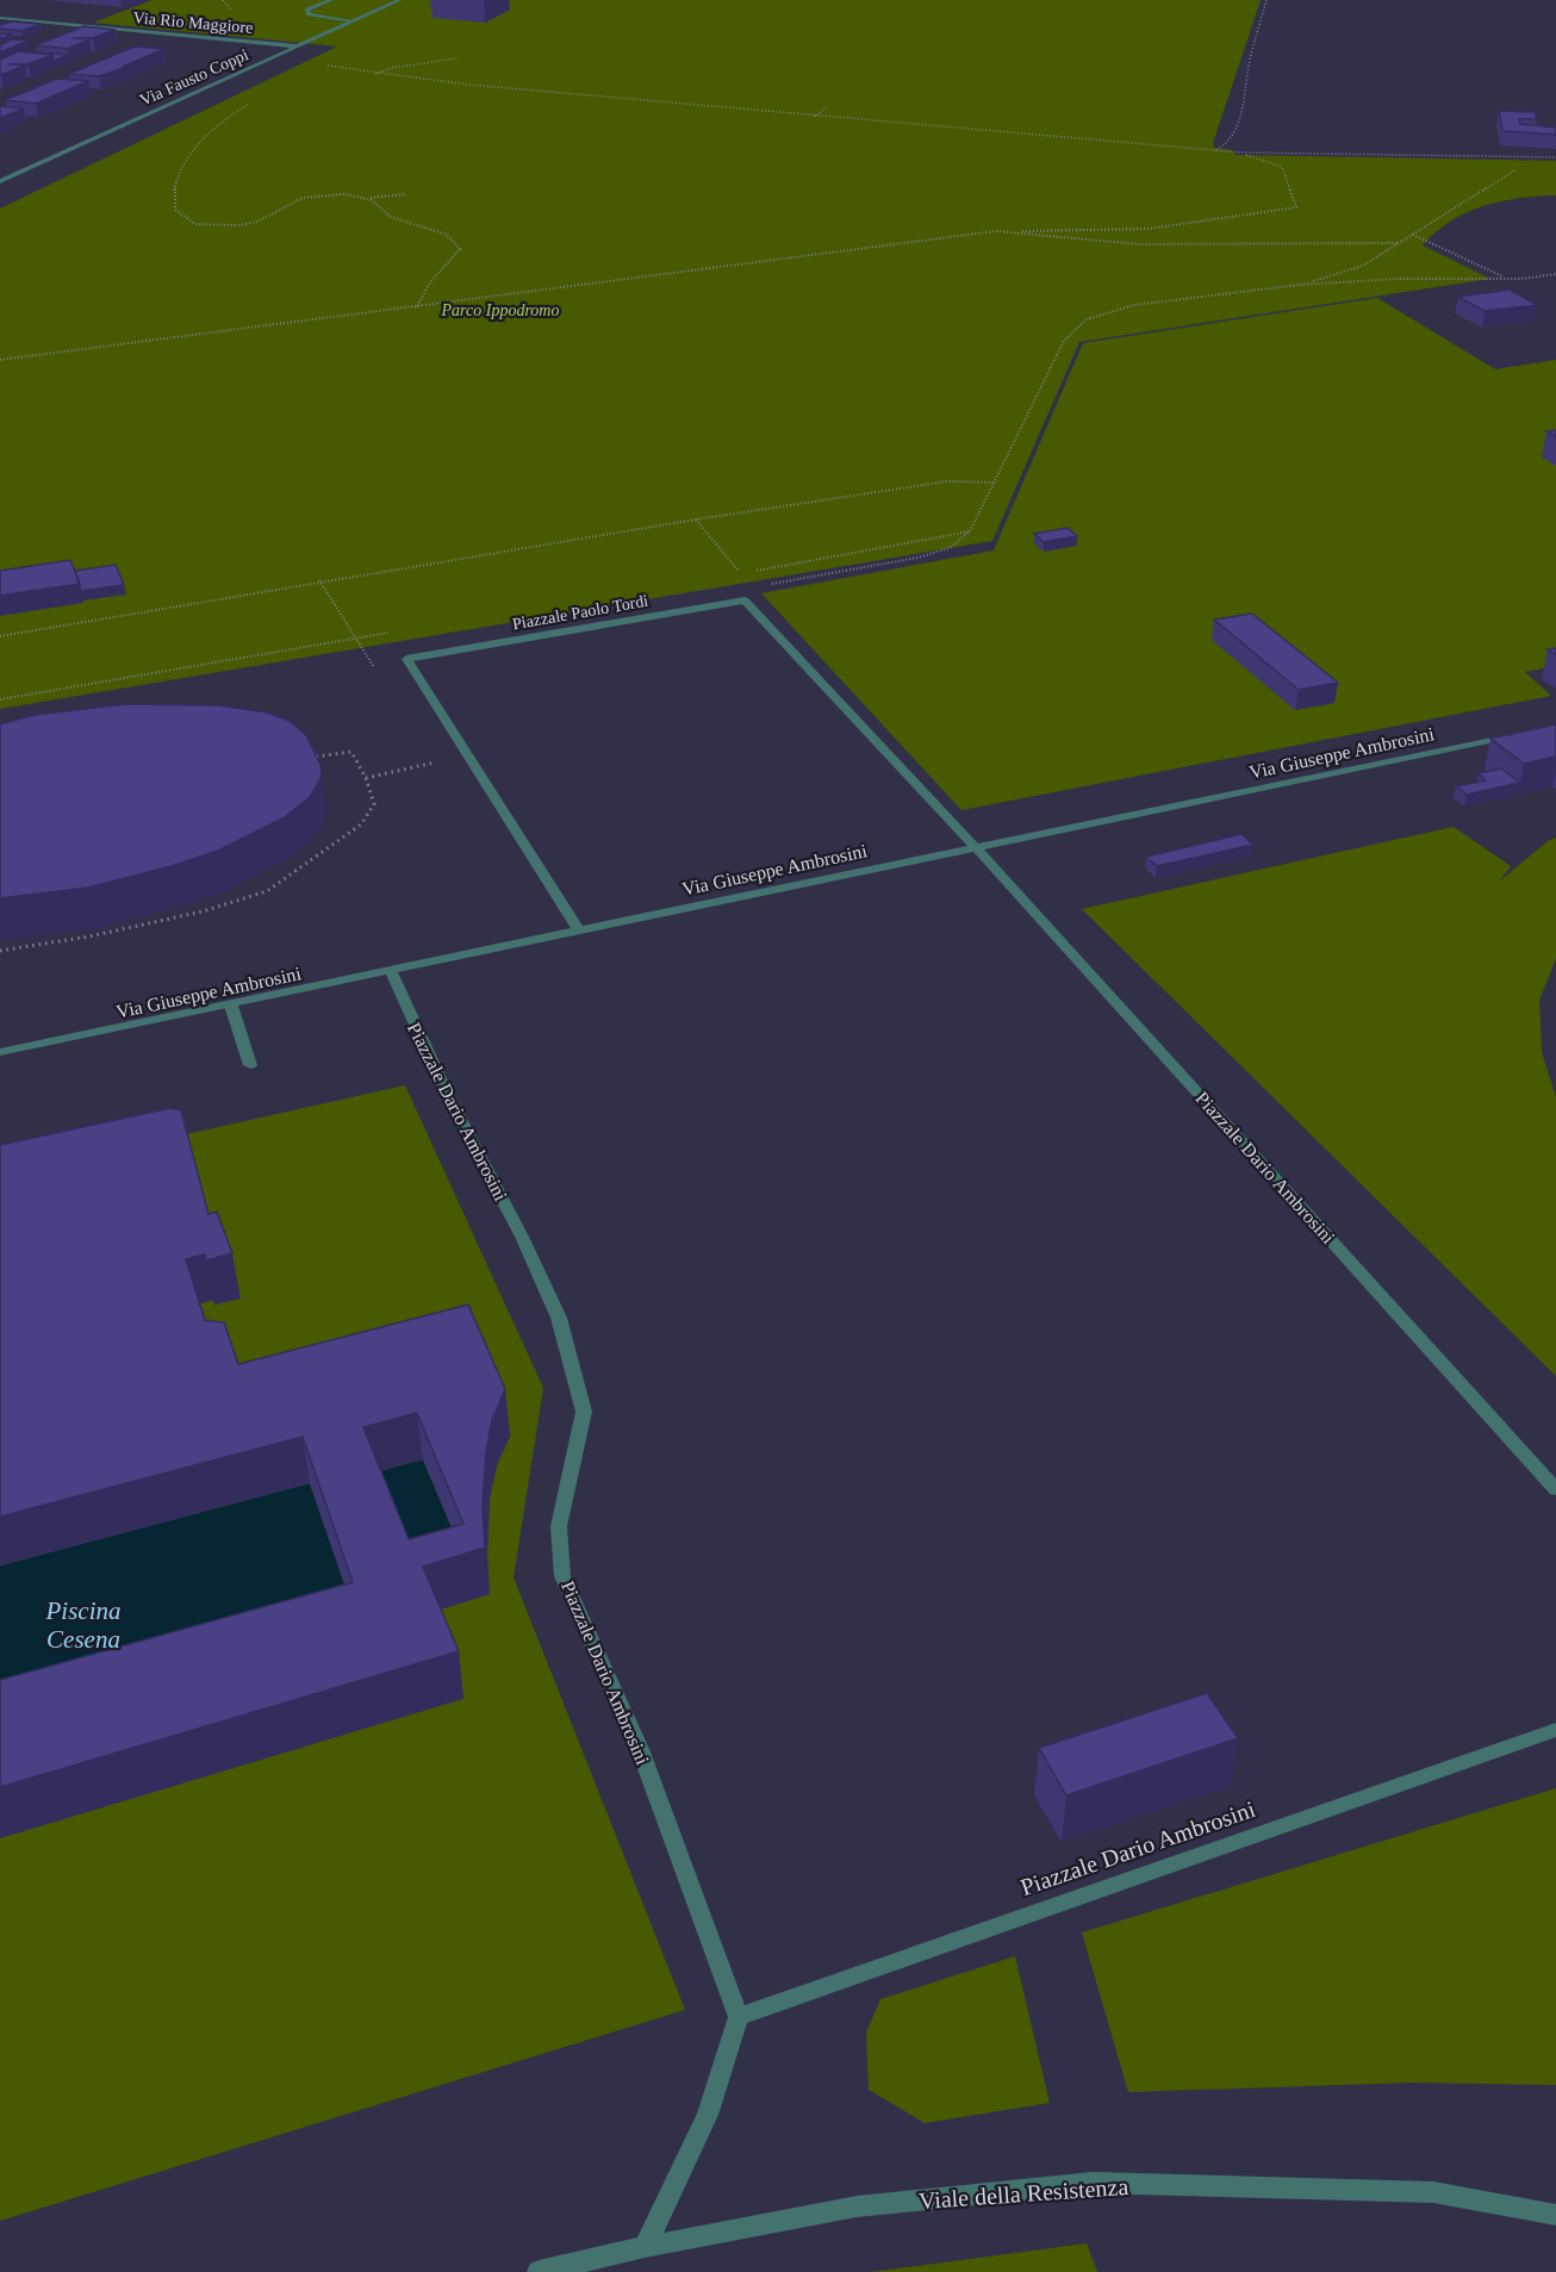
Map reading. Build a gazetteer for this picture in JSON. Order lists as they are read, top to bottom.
{
  "streets": {
    "street": [
      "Via Rio Maggiore",
      "Via Fausto Coppi",
      "Piazzale Paolo Tordi",
      "Via Giuseppe Ambrosini",
      "Piazzale Dario Ambrosini",
      "Viale della Resistenza"
    ]
  },
  "crossings": [
    ["Via Rio Maggiore", "Via Fausto Coppi"],
    ["Piazzale Paolo Tordi", "Via Giuseppe Ambrosini"],
    ["Via Giuseppe Ambrosini", "Piazzale Dario Ambrosini"]
  ],
  "water": ["Piscina Cesena"],
  "parks": ["Parco Ippodromo"]
}
